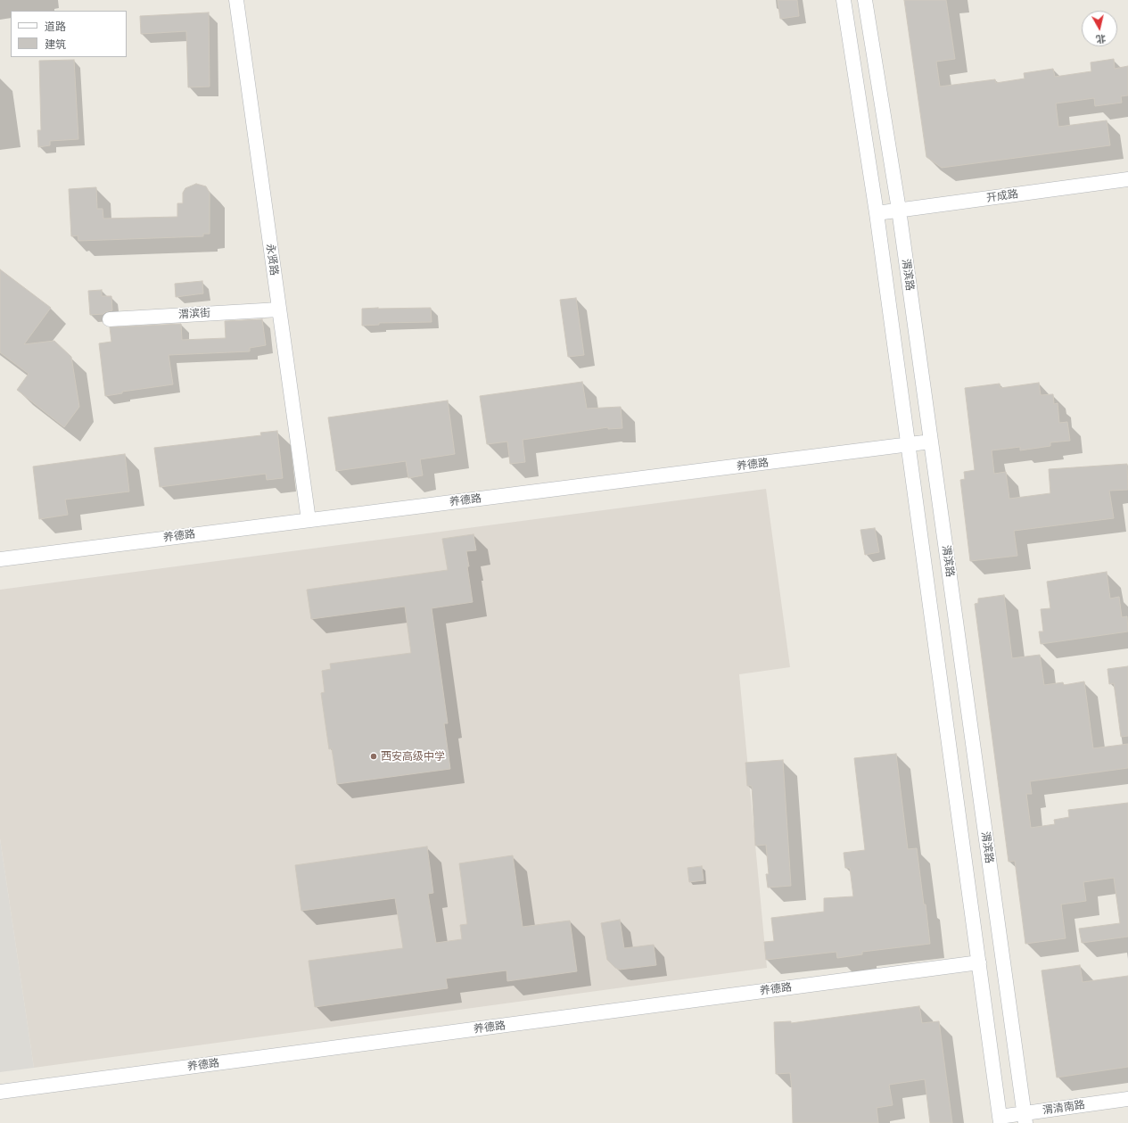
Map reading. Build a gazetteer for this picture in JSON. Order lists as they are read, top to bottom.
{
  "streets": {
    "street": [
      "开成路",
      "永贤路",
      "渭滨路",
      "渭滨街",
      "养德路",
      "渭清南路"
    ]
  },
  "crossings": [
    ["开成路", "渭滨路"],
    ["永贤路", "渭滨街"],
    ["永贤路", "养德路"],
    ["渭滨路", "养德路"],
    ["渭滨路", "渭清南路"]
  ],
  "places": ["西安高级中学"],
  "legend": ["道路", "建筑"],
  "north": "bottom"
}
